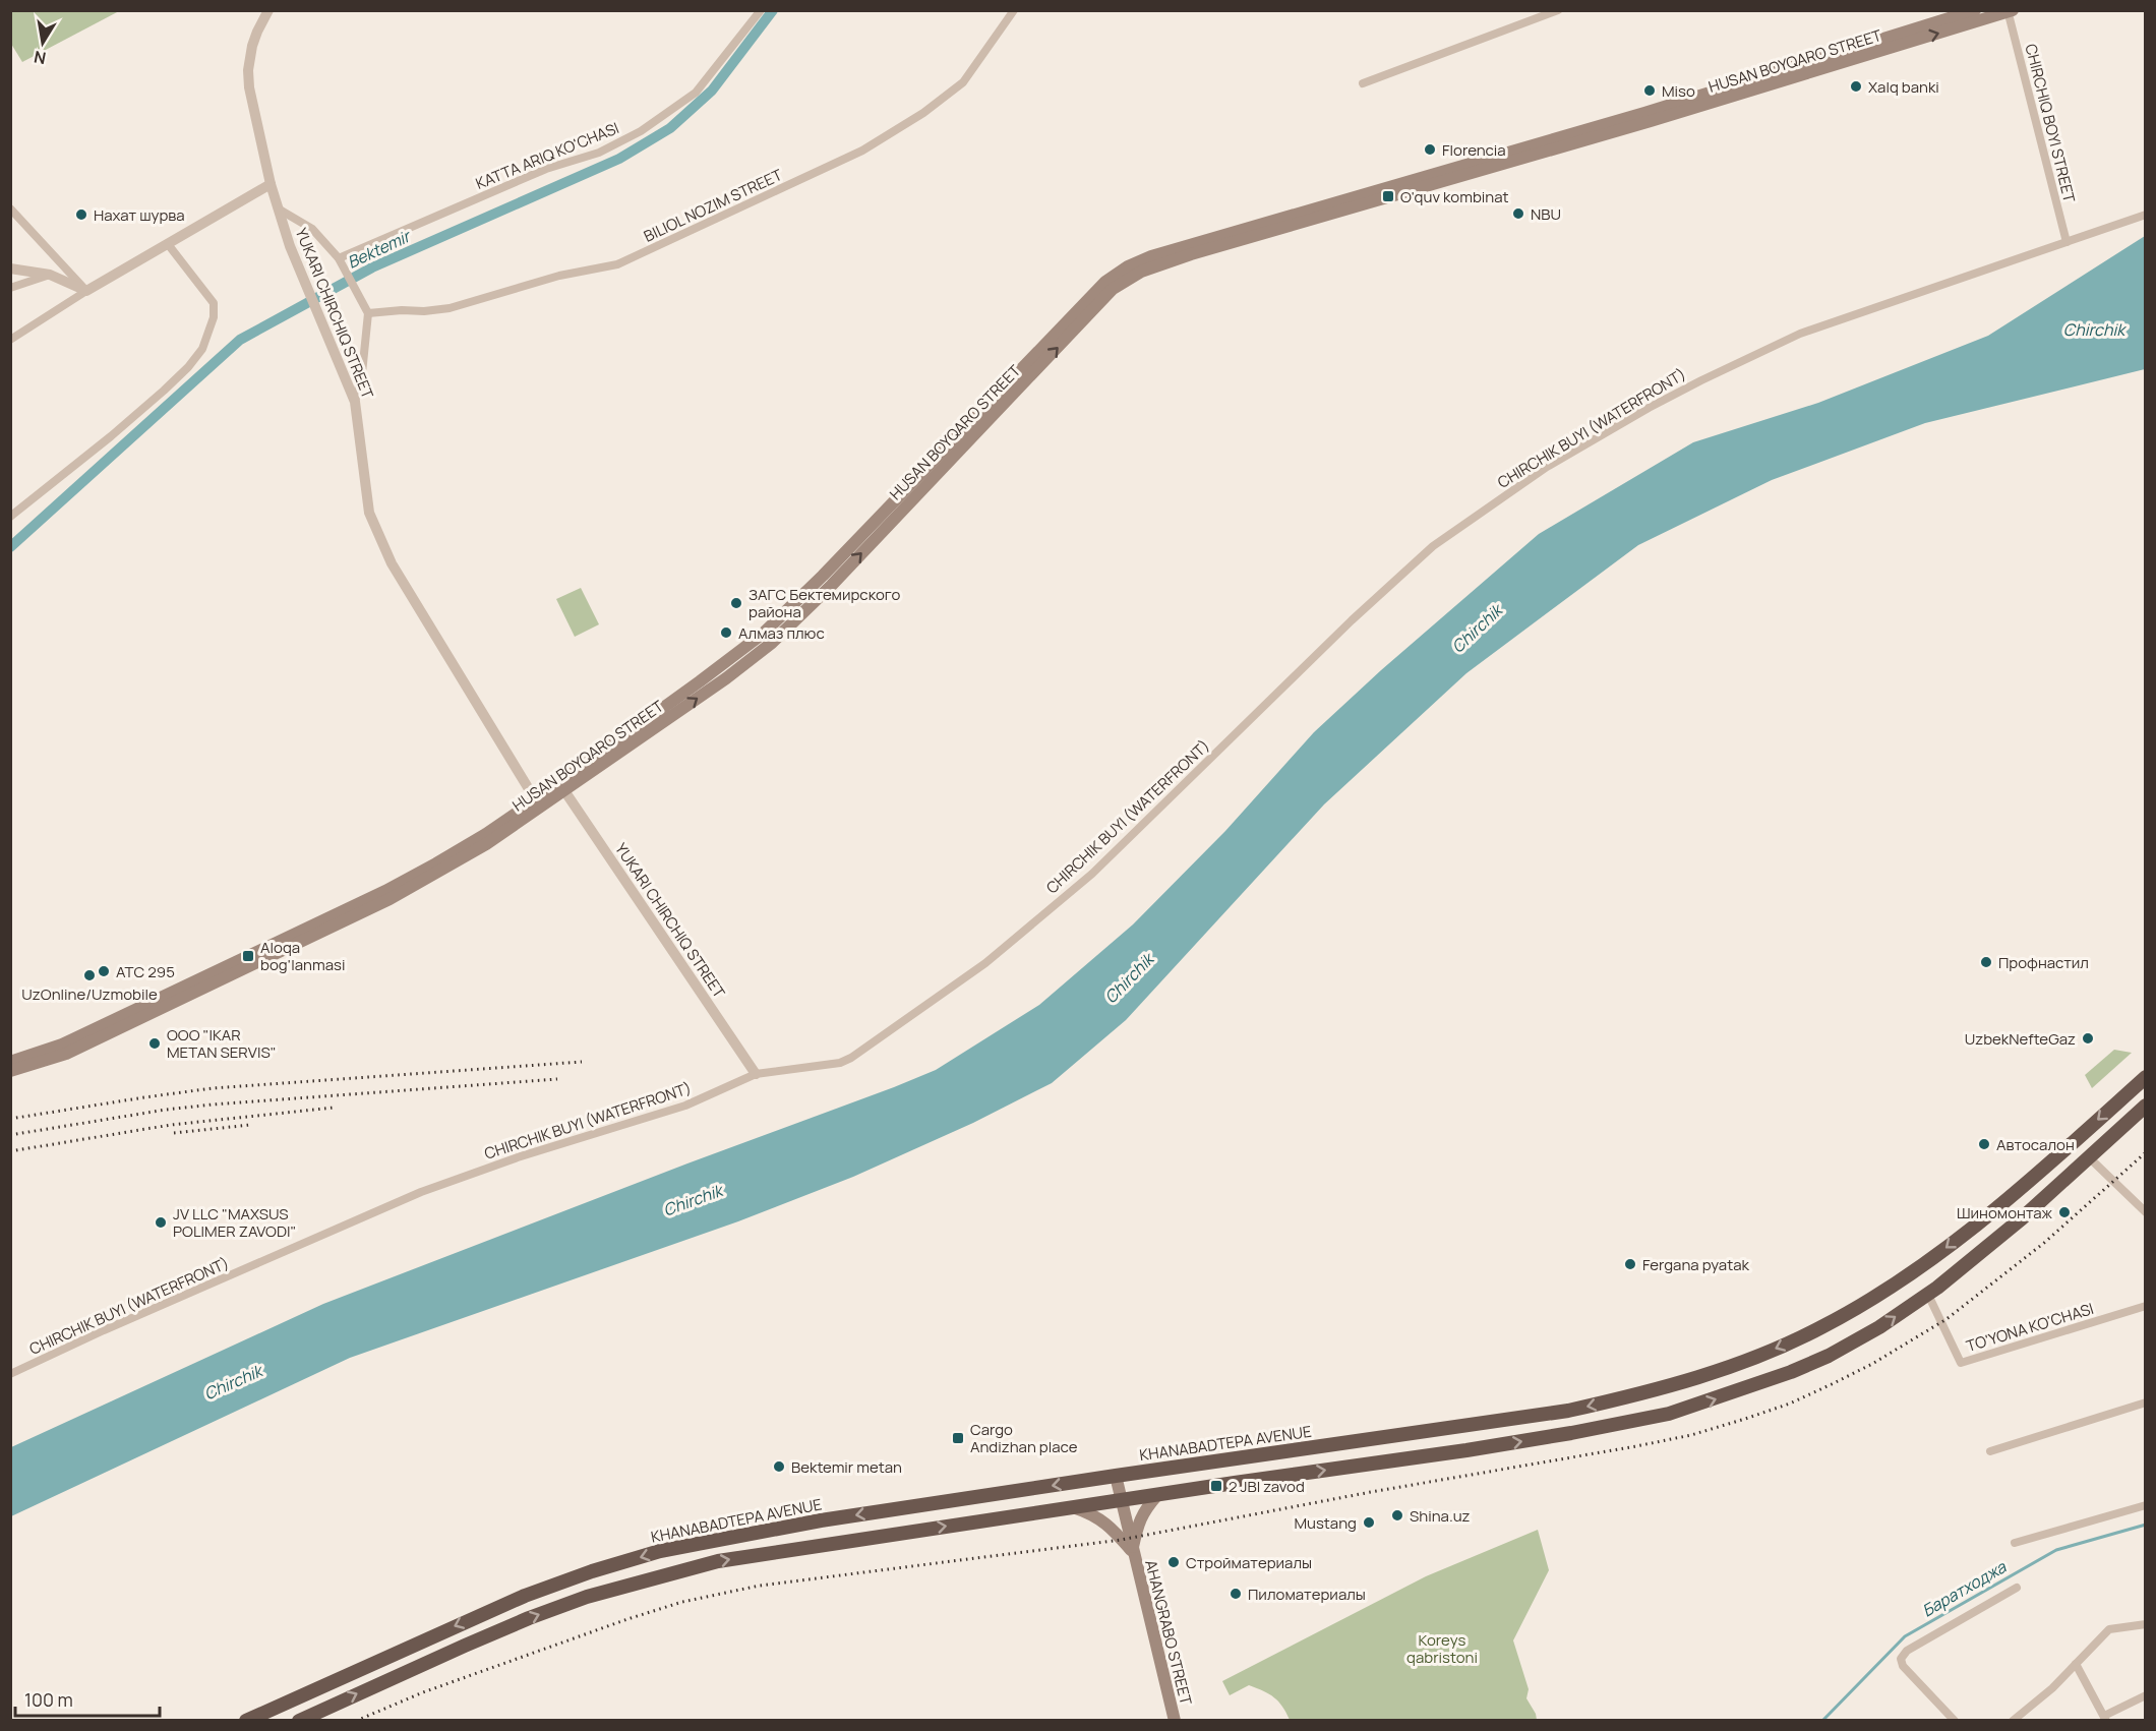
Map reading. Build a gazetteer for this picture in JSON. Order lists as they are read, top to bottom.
{
  "streets": {
    "highway": ["KHANABADTEPA AVENUE"],
    "main road": ["HUSAN BOYQARO STREET", "AHANGRABO STREET"],
    "street": [
      "CHIRCHIQ BOYI STREET",
      "KATTA ARIQ KO'CHASI",
      "BILIOL NOZIM STREET",
      "YUKARI CHIRCHIQ STREET",
      "CHIRCHIK BUYI (WATERFRONT)",
      "TO'YONA KO'CHASI"
    ]
  },
  "crossings": [
    ["HUSAN BOYQARO STREET", "CHIRCHIQ BOYI STREET"],
    ["HUSAN BOYQARO STREET", "YUKARI CHIRCHIQ STREET"],
    ["CHIRCHIQ BOYI STREET", "CHIRCHIK BUYI (WATERFRONT)"],
    ["YUKARI CHIRCHIQ STREET", "CHIRCHIK BUYI (WATERFRONT)"],
    ["KHANABADTEPA AVENUE", "AHANGRABO STREET"]
  ],
  "water": ["Bektemir", "Chirchik", "Баратходжа"],
  "parks": ["Koreys qabristoni"],
  "places": {
    "other": [
      "Xalq banki",
      "Miso",
      "Florencia",
      "NBU",
      "Нахат шурва",
      "ЗАГС Бектемирского района",
      "Алмаз плюс",
      "Профнастил",
      "ATC 295",
      "UzOnline/Uzmobile",
      "UzbekNefteGaz",
      "OOO \"IKAR METAN SERVIS\"",
      "Автосалон",
      "Шиномонтаж",
      "JV LLC \"MAXSUS POLIMER ZAVODI\"",
      "Fergana pyatak",
      "Bektemir metan",
      "Shina.uz",
      "Mustang",
      "Стройматериалы",
      "Пиломатериалы"
    ],
    "transit": [
      "O'quv kombinat",
      "Aloqa bog'lanmasi",
      "Cargo Andizhan place",
      "2 JBI zavod"
    ]
  },
  "scale_bar": "100 m",
  "north": "bottom"
}
